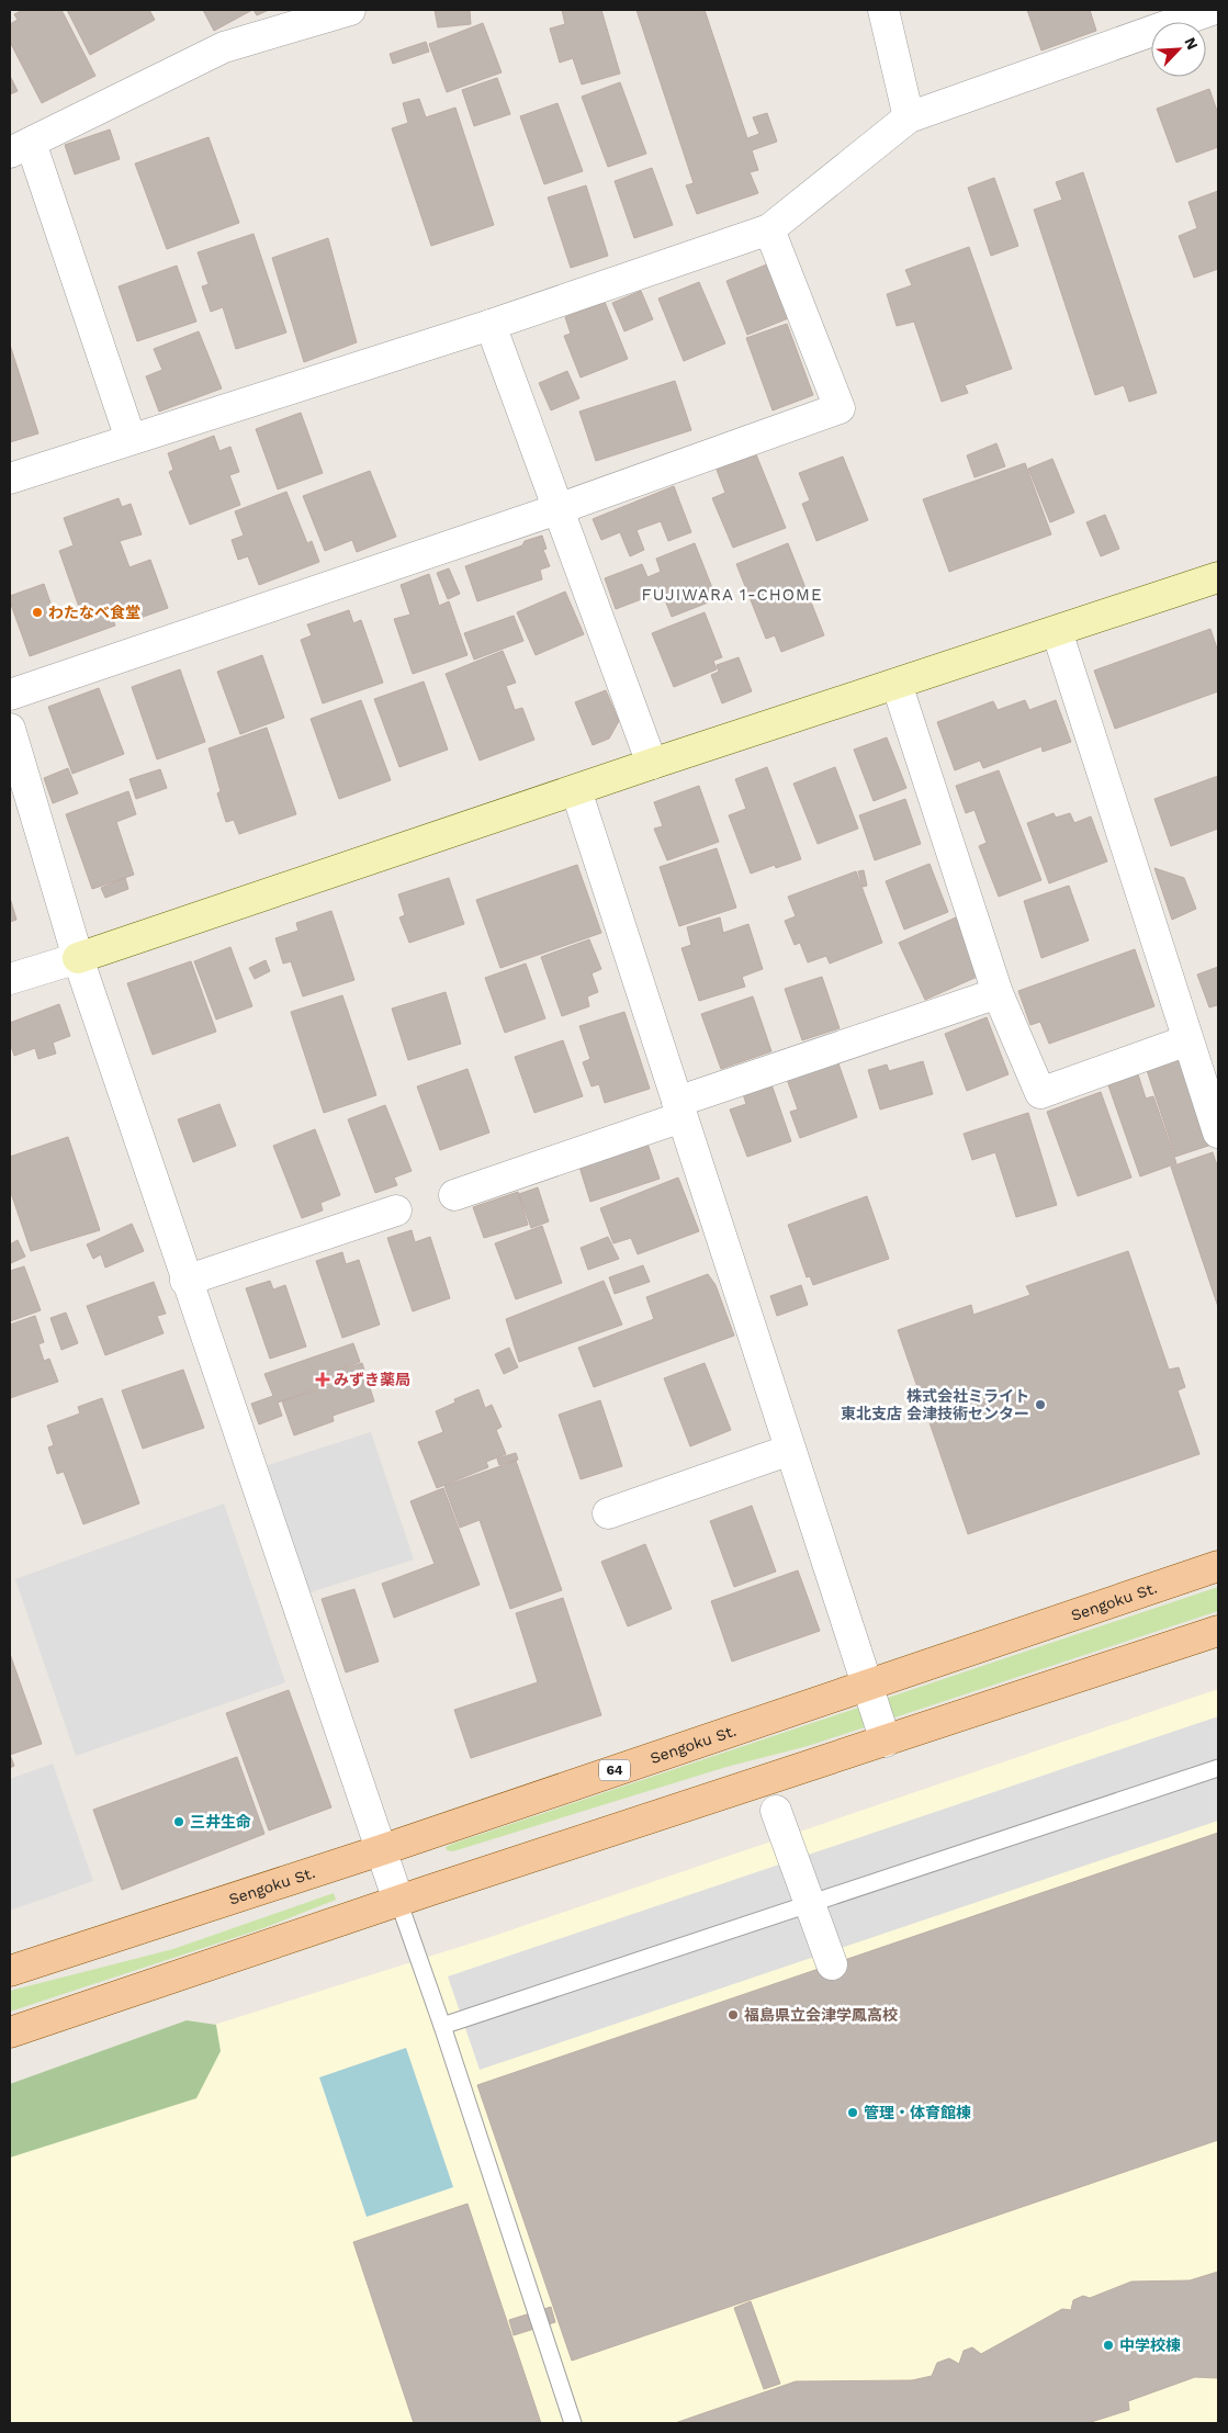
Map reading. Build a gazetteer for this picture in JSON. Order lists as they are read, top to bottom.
{
  "streets": {
    "main road": ["Sengoku St.", "64"]
  },
  "districts": ["FUJIWARA 1-CHOME"],
  "places": {
    "other": [
      "わたなべ食堂",
      "株式会社ミライト 東北支店 会津技術センター",
      "三井生命",
      "福島県立会津学鳳高校",
      "管理・体育館棟",
      "中学校棟"
    ],
    "health": ["みずき薬局"]
  },
  "north": "top right"
}
